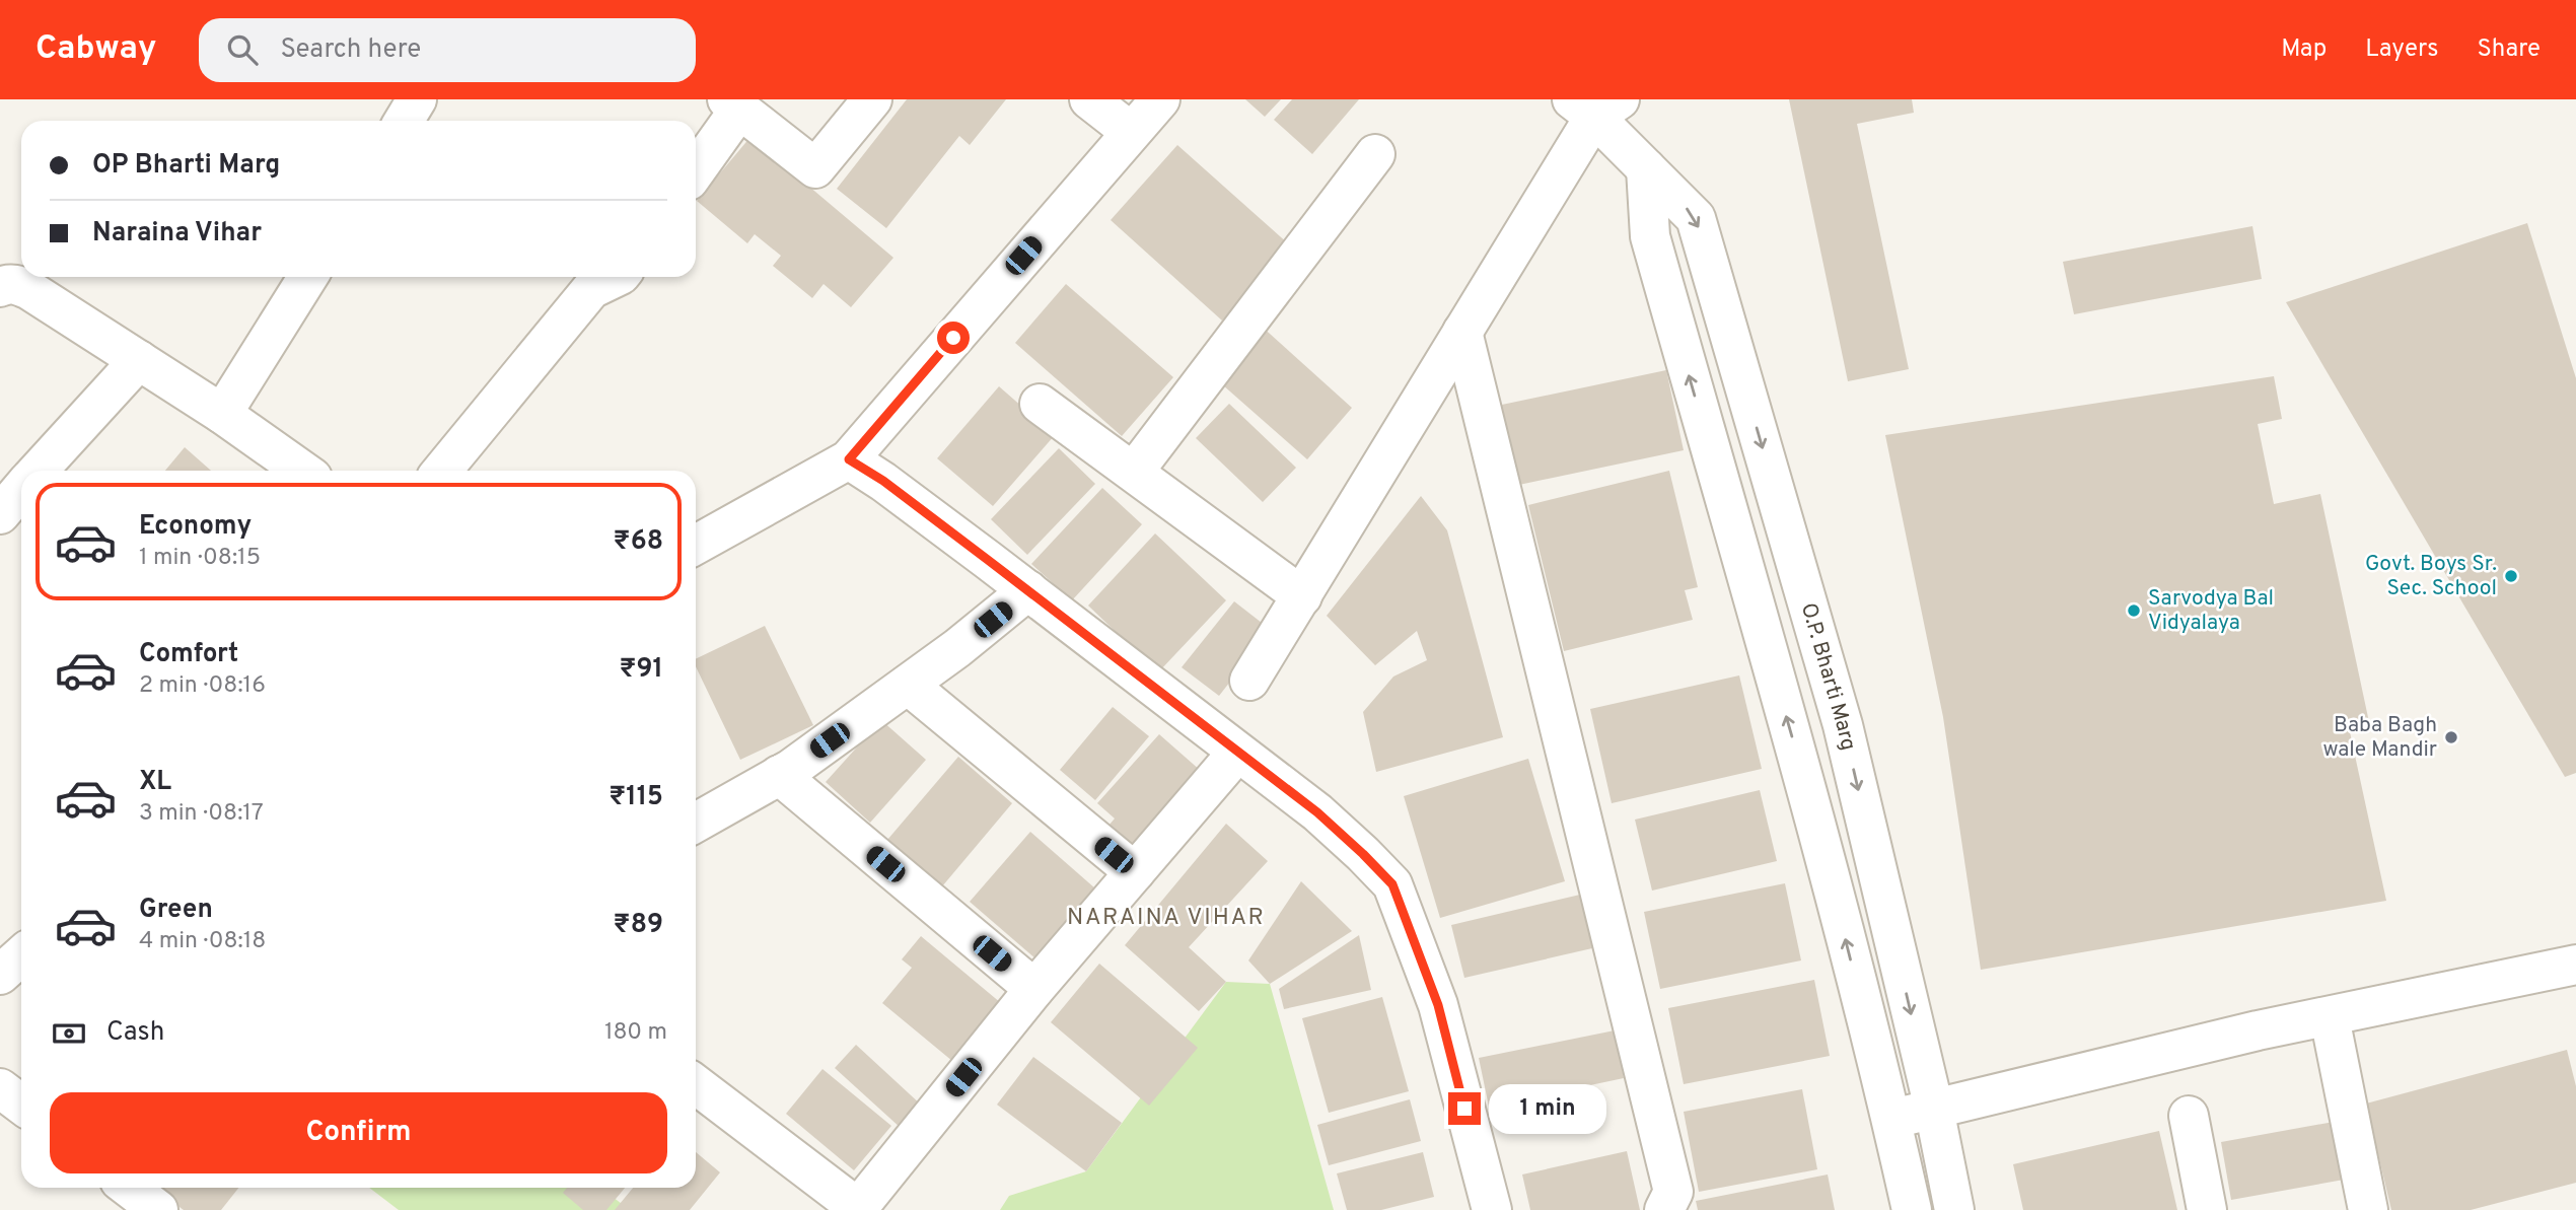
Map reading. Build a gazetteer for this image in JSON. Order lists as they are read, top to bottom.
{
  "streets": {
    "street": ["O.P. Bharti Marg"]
  },
  "districts": ["NARAINA VIHAR"],
  "places": ["Govt. Boys Sr. Sec. School", "Sarvodya Bal Vidyalaya", "Baba Bagh wale Mandir"],
  "page": {
    "header": "Cabway",
    "search": "Search here",
    "nav": ["Map", "Layers", "Share"],
    "banner": ["OP Bharti Marg", "Naraina Vihar"],
    "list": [
      {
        "name": "Economy",
        "note": "1 min · 08:15",
        "value": "₹68"
      },
      {
        "name": "Comfort",
        "note": "2 min · 08:16",
        "value": "₹91"
      },
      {
        "name": "XL",
        "note": "3 min · 08:17",
        "value": "₹115"
      },
      {
        "name": "Green",
        "note": "4 min · 08:18",
        "value": "₹89"
      }
    ],
    "pay": ["Cash", "180 m"],
    "buttons": "Confirm",
    "bubble": "1 min"
  }
}
